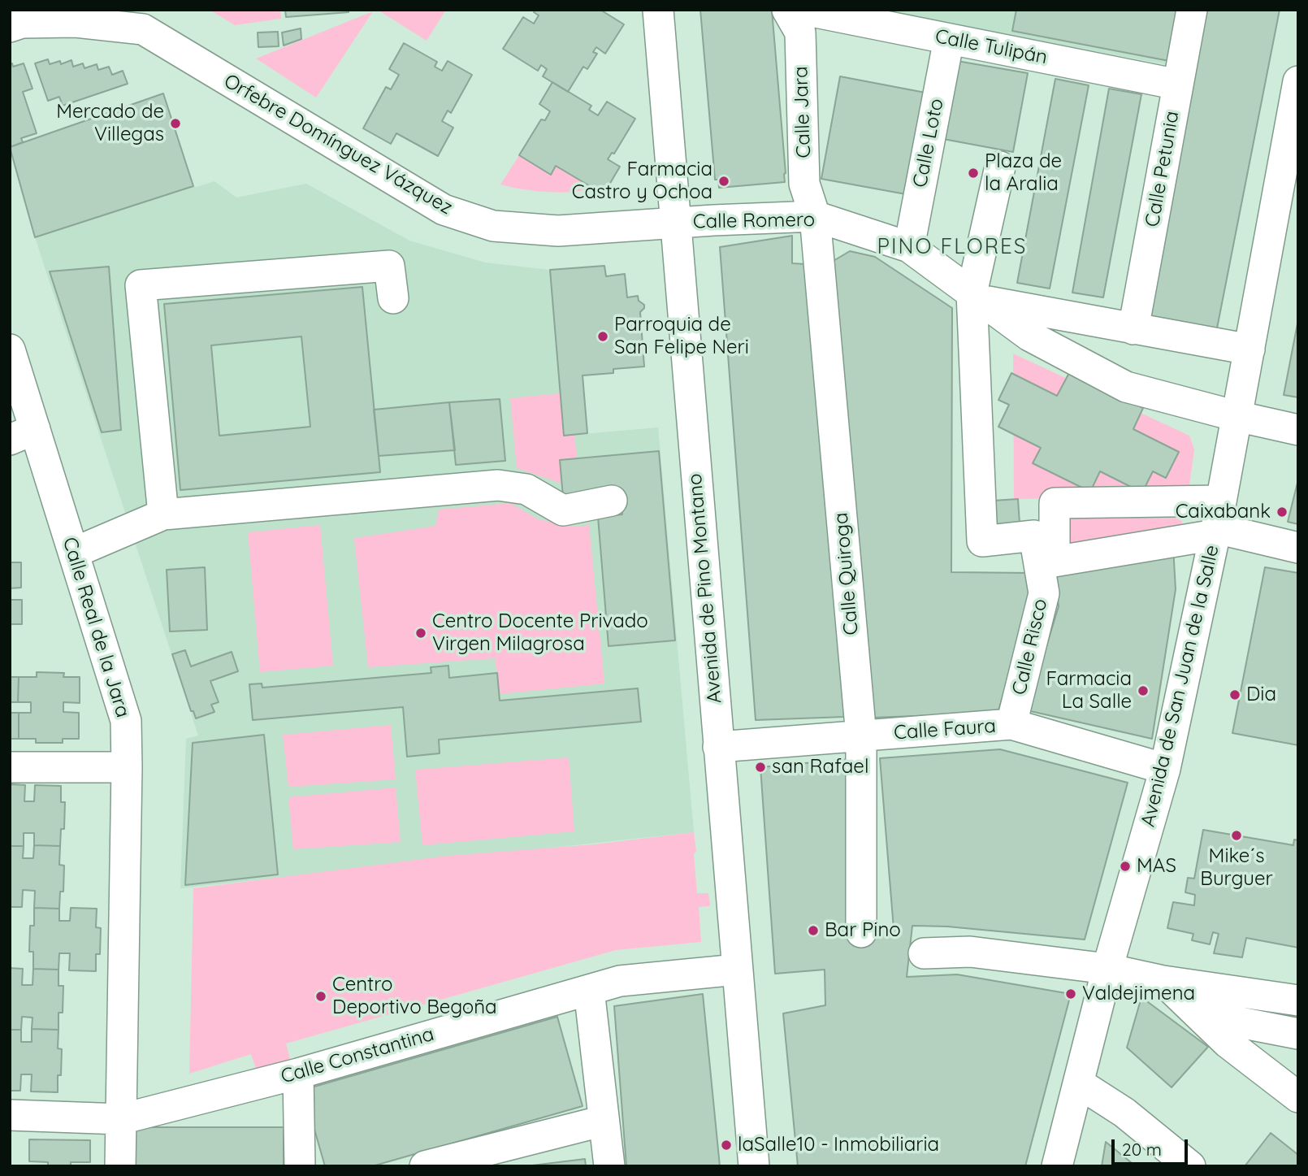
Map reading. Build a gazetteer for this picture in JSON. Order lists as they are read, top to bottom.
{
  "streets": {
    "street": [
      "Calle Tulipán",
      "Calle Jara",
      "Calle Loto",
      "Orfebre Domínguez Vázquez",
      "Calle Petunia",
      "Calle Romero",
      "Calle Quiroga",
      "Avenida de Pino Montano",
      "Calle Real de la Jara",
      "Calle Risco",
      "Avenida de San Juan de la Salle",
      "Calle Faura",
      "Calle Constantina"
    ]
  },
  "crossings": [
    ["Calle Tulipán", "Calle Jara"],
    ["Calle Tulipán", "Calle Loto"],
    ["Calle Tulipán", "Calle Petunia"],
    ["Calle Jara", "Calle Romero"],
    ["Calle Jara", "Calle Quiroga"],
    ["Calle Loto", "Calle Romero"],
    ["Orfebre Domínguez Vázquez", "Calle Romero"],
    ["Orfebre Domínguez Vázquez", "Avenida de Pino Montano"],
    ["Calle Petunia", "Calle Romero"],
    ["Calle Romero", "Calle Quiroga"],
    ["Calle Romero", "Avenida de Pino Montano"],
    ["Calle Romero", "Avenida de San Juan de la Salle"],
    ["Calle Quiroga", "Calle Faura"],
    ["Avenida de Pino Montano", "Calle Faura"],
    ["Avenida de Pino Montano", "Calle Constantina"],
    ["Calle Real de la Jara", "Calle Constantina"],
    ["Calle Risco", "Avenida de San Juan de la Salle"],
    ["Calle Risco", "Calle Faura"],
    ["Avenida de San Juan de la Salle", "Calle Faura"]
  ],
  "districts": ["PINO FLORES"],
  "places": [
    "Mercado de Villegas",
    "Plaza de la Aralia",
    "Farmacia Castro y Ochoa",
    "Parroquia de San Felipe Neri",
    "Caixabank",
    "Centro Docente Privado Virgen Milagrosa",
    "Farmacia La Salle",
    "Dia",
    "san Rafael",
    "Mike´s Burguer",
    "MAS",
    "Bar Pino",
    "Valdejimena",
    "Centro Deportivo Begoña",
    "laSalle10 - Inmobiliaria"
  ],
  "scale_bar": "20 m"
}
